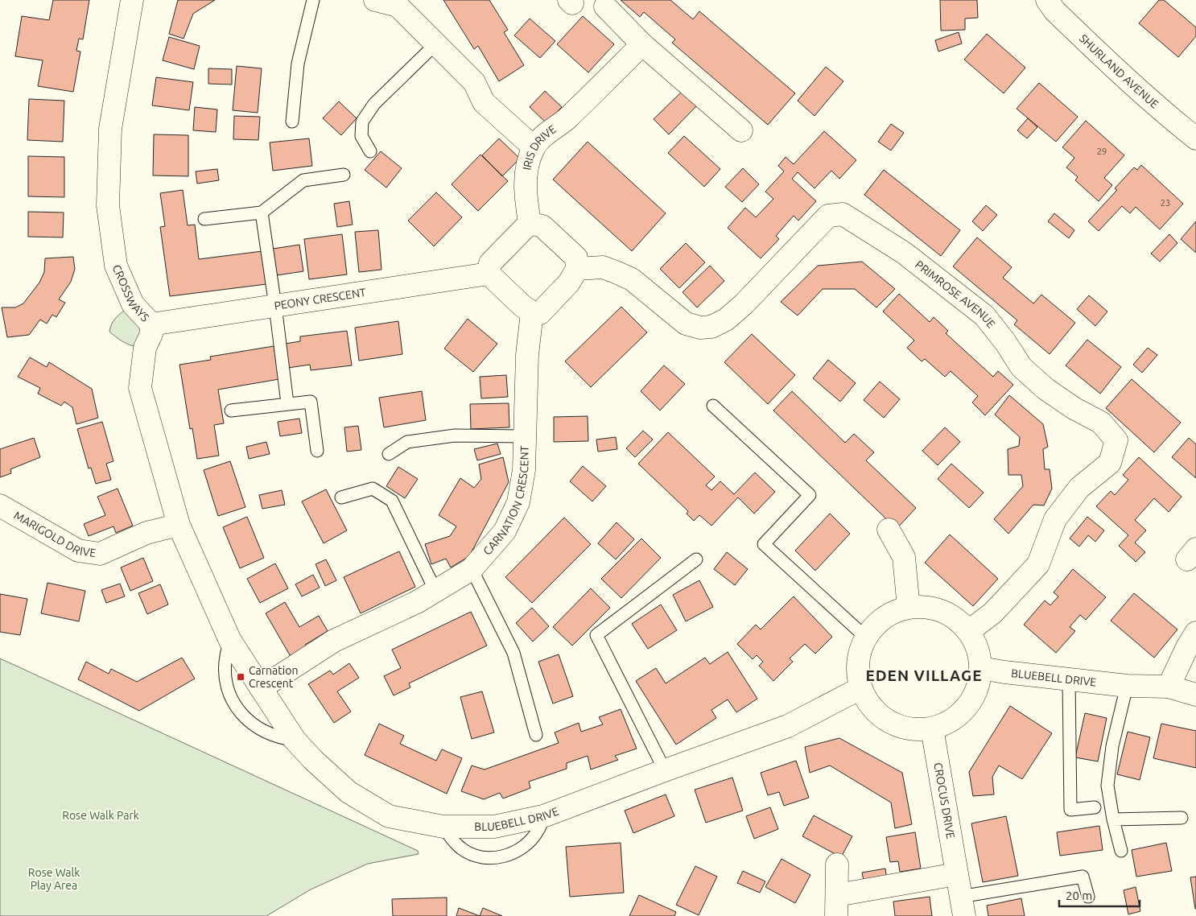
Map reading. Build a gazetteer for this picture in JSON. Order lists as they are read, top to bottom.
{
  "streets": {
    "street": [
      "SHURLAND AVENUE",
      "IRIS DRIVE",
      "CROSSWAYS",
      "PRIMROSE AVENUE",
      "PEONY CRESCENT",
      "CARNATION CRESCENT",
      "MARIGOLD DRIVE",
      "BLUEBELL DRIVE",
      "CROCUS DRIVE"
    ]
  },
  "crossings": [
    ["IRIS DRIVE", "PRIMROSE AVENUE"],
    ["IRIS DRIVE", "PEONY CRESCENT"],
    ["IRIS DRIVE", "CARNATION CRESCENT"],
    ["CROSSWAYS", "PEONY CRESCENT"],
    ["CROSSWAYS", "MARIGOLD DRIVE"],
    ["CROSSWAYS", "BLUEBELL DRIVE"],
    ["PRIMROSE AVENUE", "PEONY CRESCENT"],
    ["PRIMROSE AVENUE", "CARNATION CRESCENT"],
    ["PRIMROSE AVENUE", "BLUEBELL DRIVE"],
    ["PRIMROSE AVENUE", "CROCUS DRIVE"],
    ["PEONY CRESCENT", "CARNATION CRESCENT"],
    ["CARNATION CRESCENT", "BLUEBELL DRIVE"],
    ["BLUEBELL DRIVE", "CROCUS DRIVE"]
  ],
  "districts": ["EDEN VILLAGE"],
  "parks": ["Rose Walk Park", "Rose Walk Play Area"],
  "places": {
    "transit": ["Carnation Crescent"]
  },
  "house_numbers": ["29", "23"],
  "scale_bar": "20 m"
}
